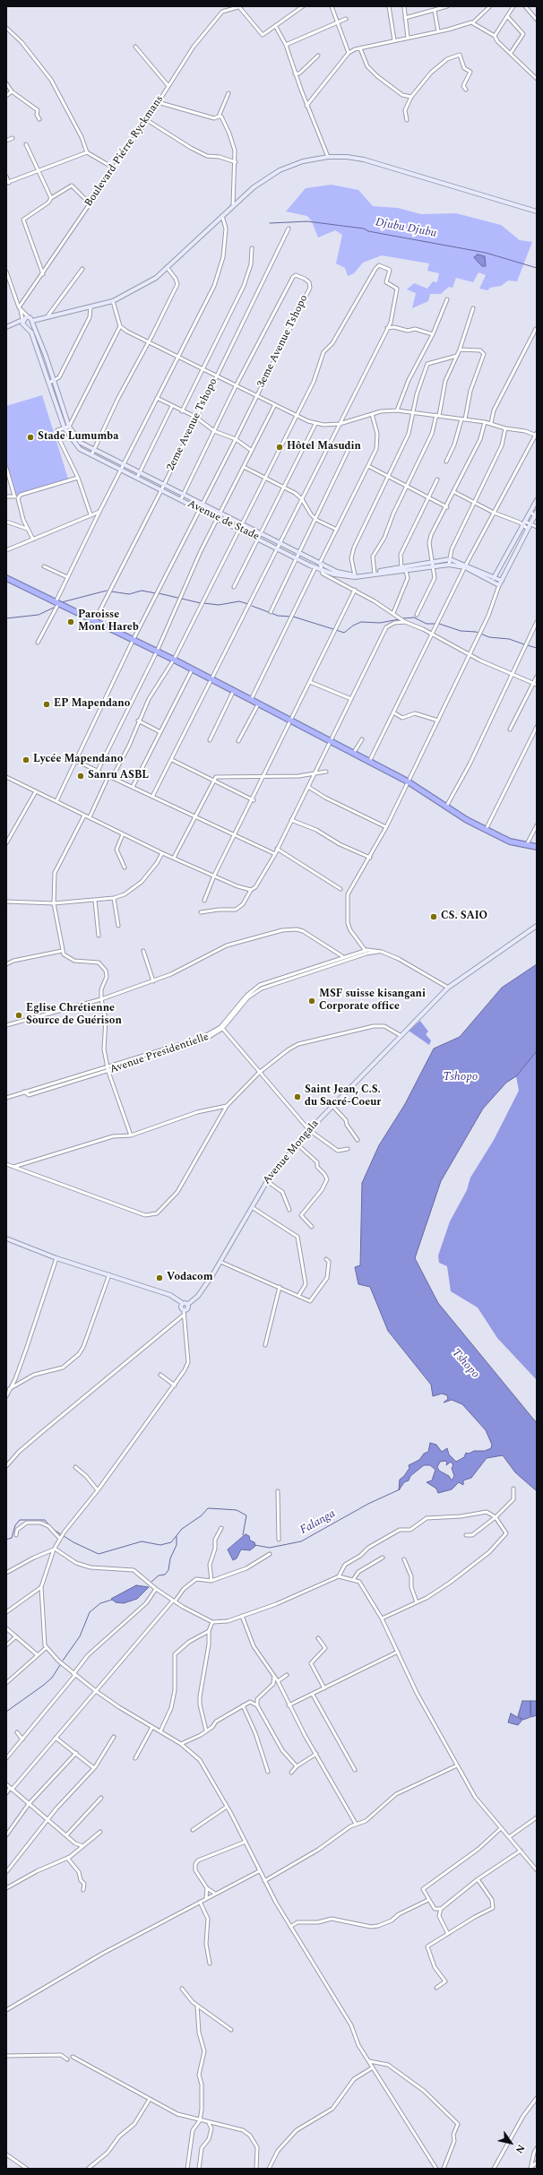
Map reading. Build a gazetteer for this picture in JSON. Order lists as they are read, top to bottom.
{
  "streets": {
    "street": [
      "Boulevard Piérre Ryckmans",
      "3eme Avenue Tshopo",
      "2eme Avenue Tshopo",
      "Avenue de Stade",
      "Avenue Presidentielle",
      "Avenue Mongala"
    ]
  },
  "crossings": [
    ["3eme Avenue Tshopo", "Avenue de Stade"],
    ["2eme Avenue Tshopo", "Avenue de Stade"],
    ["Avenue Presidentielle", "Avenue Mongala"]
  ],
  "water": ["Djubu Djubu", "Tshopo", "Falanga"],
  "places": [
    "Stade Lumumba",
    "Hôtel Masudin",
    "Paroisse Mont Hareb",
    "EP Mapendano",
    "Lycée Mapendano",
    "Sanru ASBL",
    "CS. SAIO",
    "MSF suisse kisangani Corporate office",
    "Eglise Chrétienne Source de Guérison",
    "Saint Jean, C.S. du Sacré-Coeur",
    "Vodacom"
  ],
  "north": "bottom right"
}
